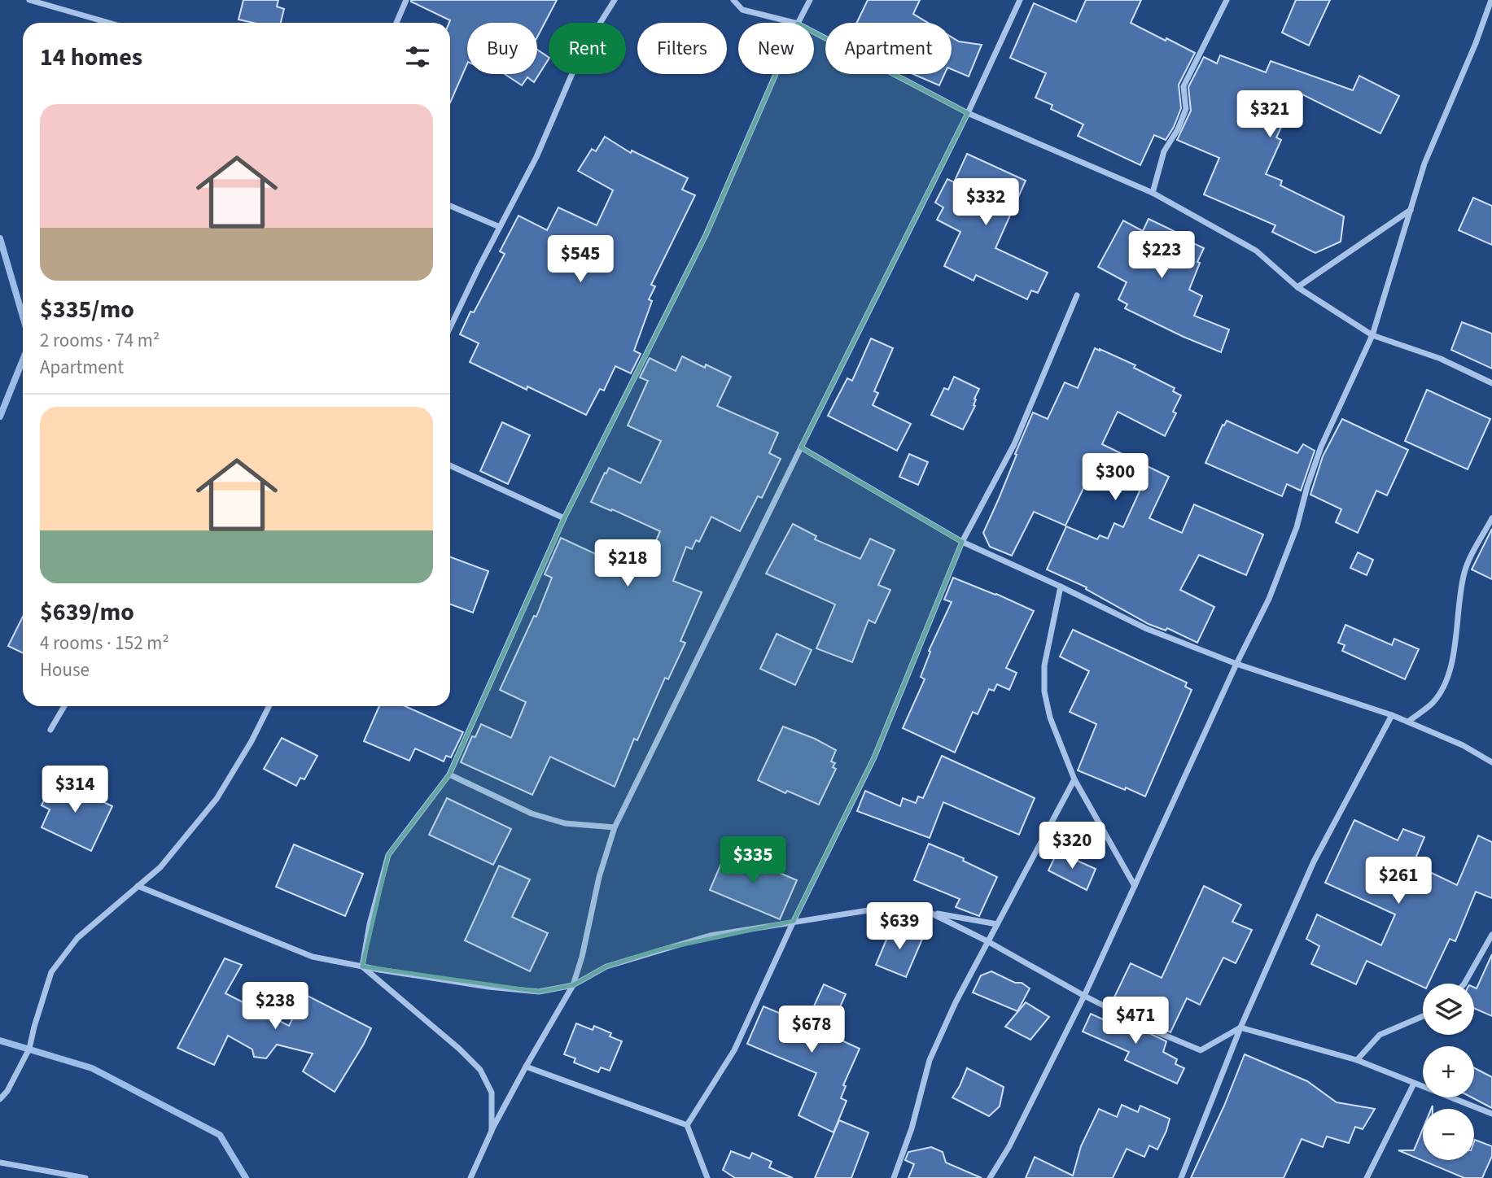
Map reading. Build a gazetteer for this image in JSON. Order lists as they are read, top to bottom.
{
  "page": {
    "chip": [
      "Buy",
      "Rent",
      "Filters",
      "New",
      "Apartment"
    ],
    "heading": "14 homes",
    "price": [
      "$321",
      "$332",
      "$223",
      "$545",
      "$300",
      "$218",
      "$314",
      "$320",
      "$335",
      "$261",
      "$639",
      "$238",
      "$471",
      "$678"
    ],
    "list": [
      {
        "name": "$335/mo",
        "note": "2 rooms · 74 m² · Apartment"
      },
      {
        "name": "$639/mo",
        "note": "4 rooms · 152 m² · House"
      }
    ],
    "map_buttons": ["+", "−"]
  }
}
